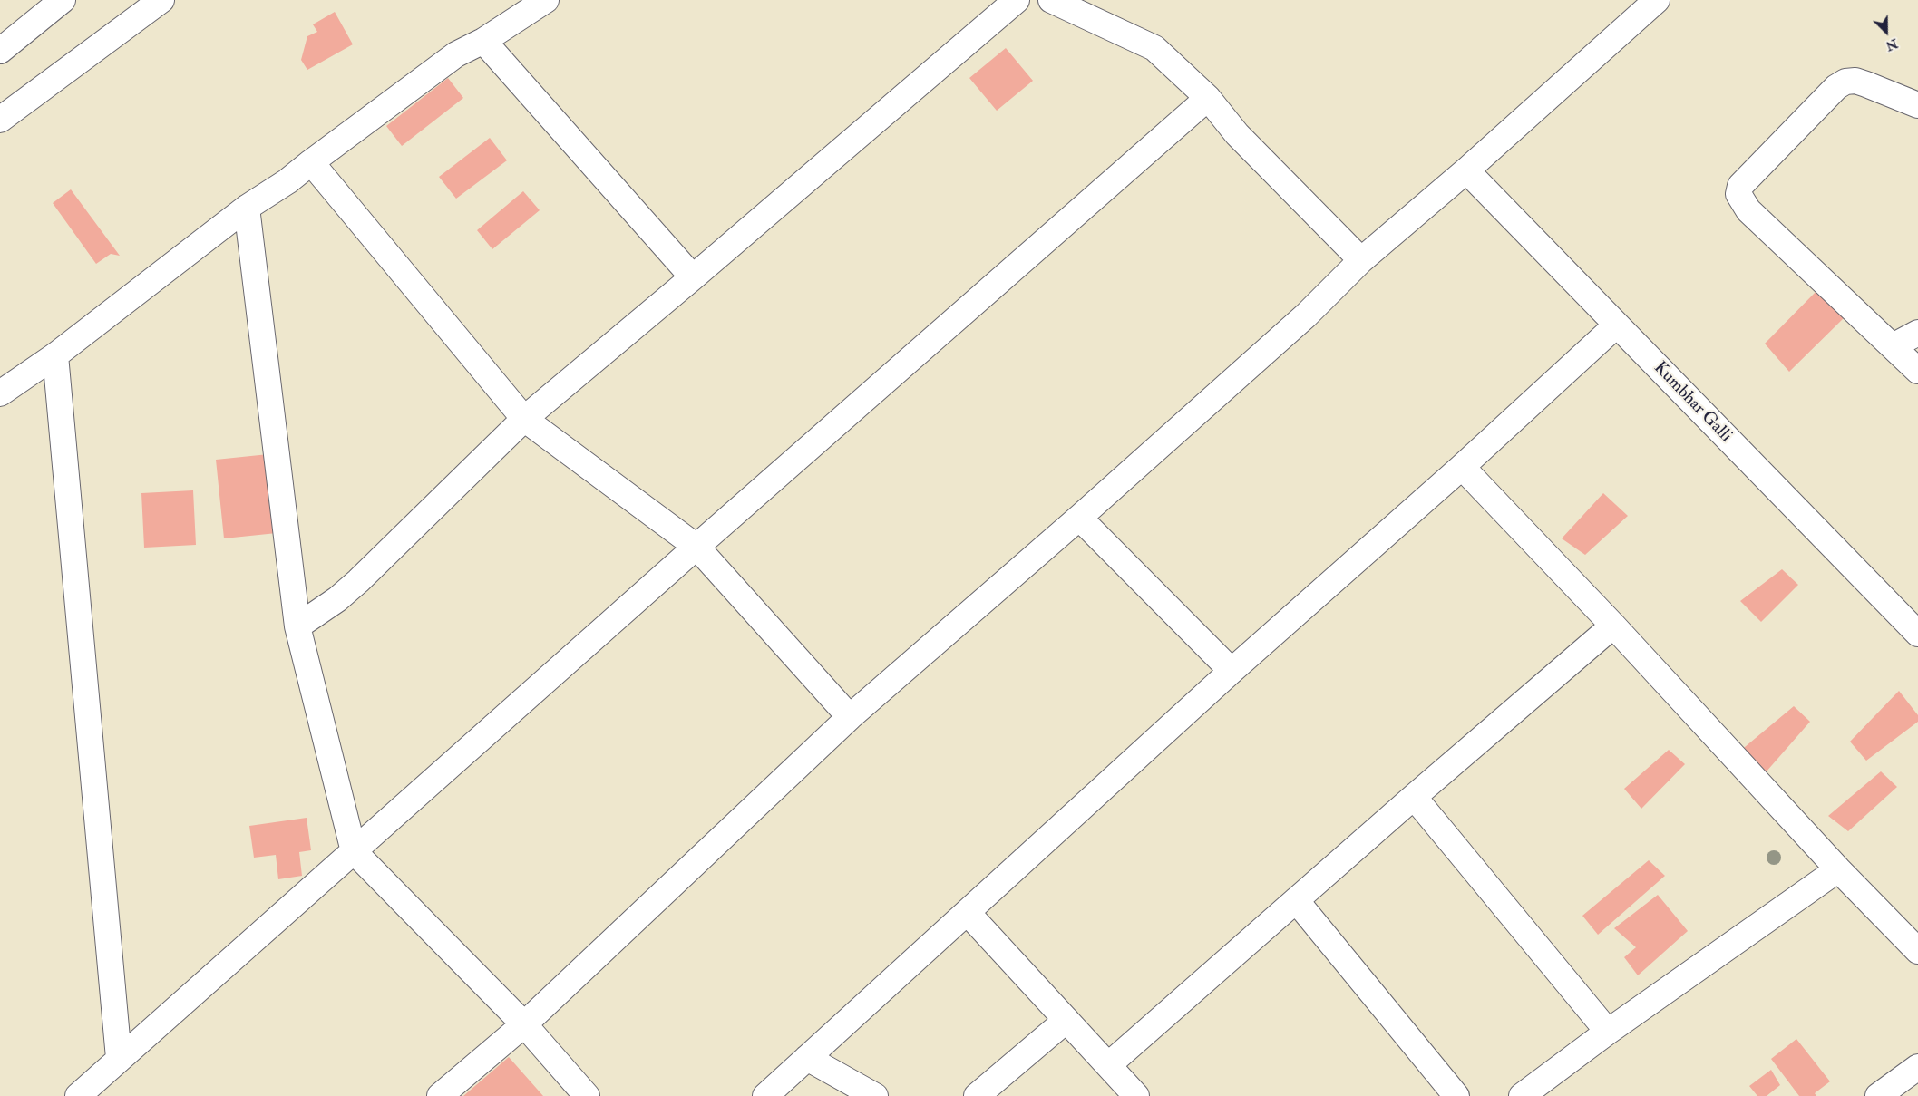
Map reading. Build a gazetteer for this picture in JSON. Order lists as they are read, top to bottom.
{
  "streets": {
    "street": ["Kumbhar Galli"]
  },
  "north": "bottom right"
}
